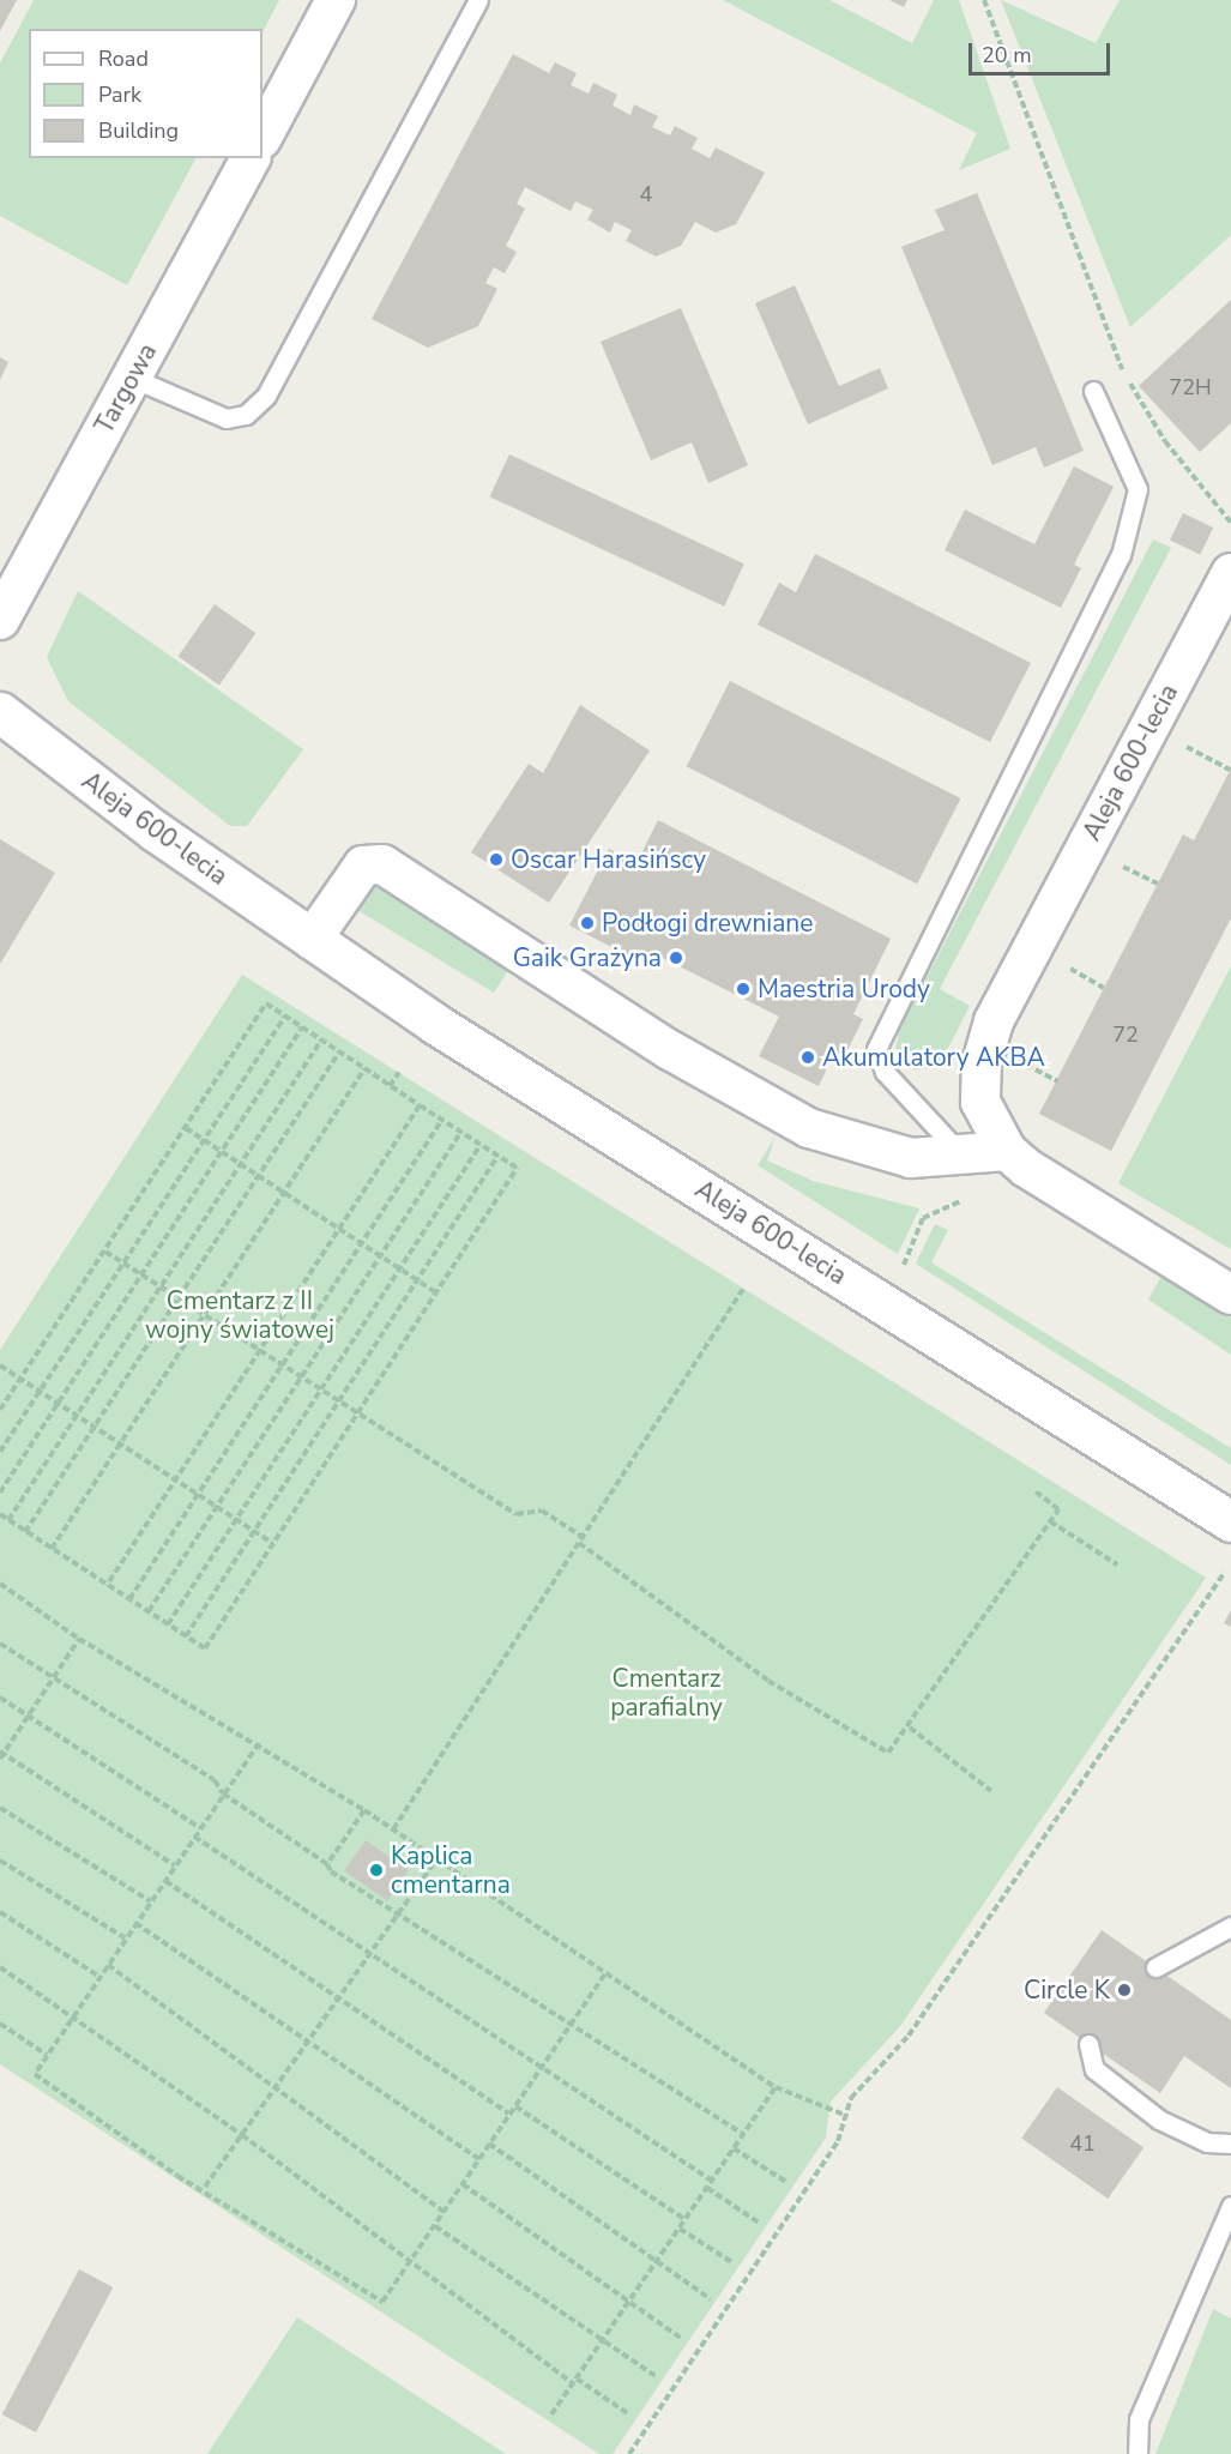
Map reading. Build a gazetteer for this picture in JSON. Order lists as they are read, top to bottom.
{
  "streets": {
    "main road": ["Aleja 600-lecia"],
    "street": ["Targowa"]
  },
  "parks": ["Cmentarz z II wojny światowej", "Cmentarz parafialny"],
  "places": [
    "Oscar Harasińscy",
    "Podłogi drewniane",
    "Gaik Grażyna",
    "Maestria Urody",
    "Akumulatory AKBA",
    "Kaplica cmentarna",
    "Circle K"
  ],
  "house_numbers": [
    "4",
    "72H",
    "72",
    "41"
  ],
  "legend": ["Road", "Park", "Building"],
  "scale_bar": "20 m"
}
